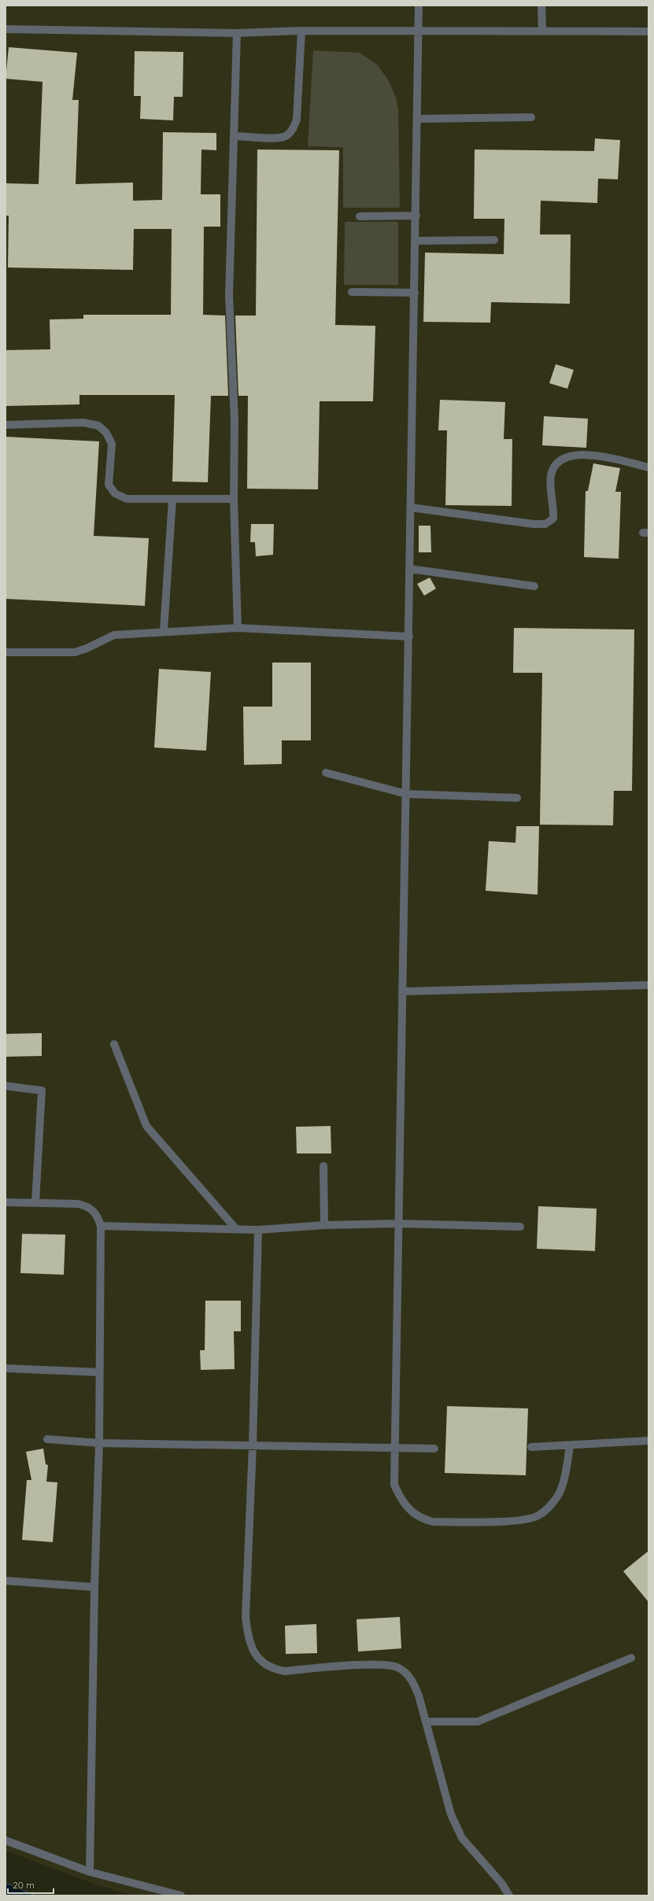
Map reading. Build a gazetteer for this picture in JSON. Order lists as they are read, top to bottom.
{
  "scale_bar": "20 m"
}
